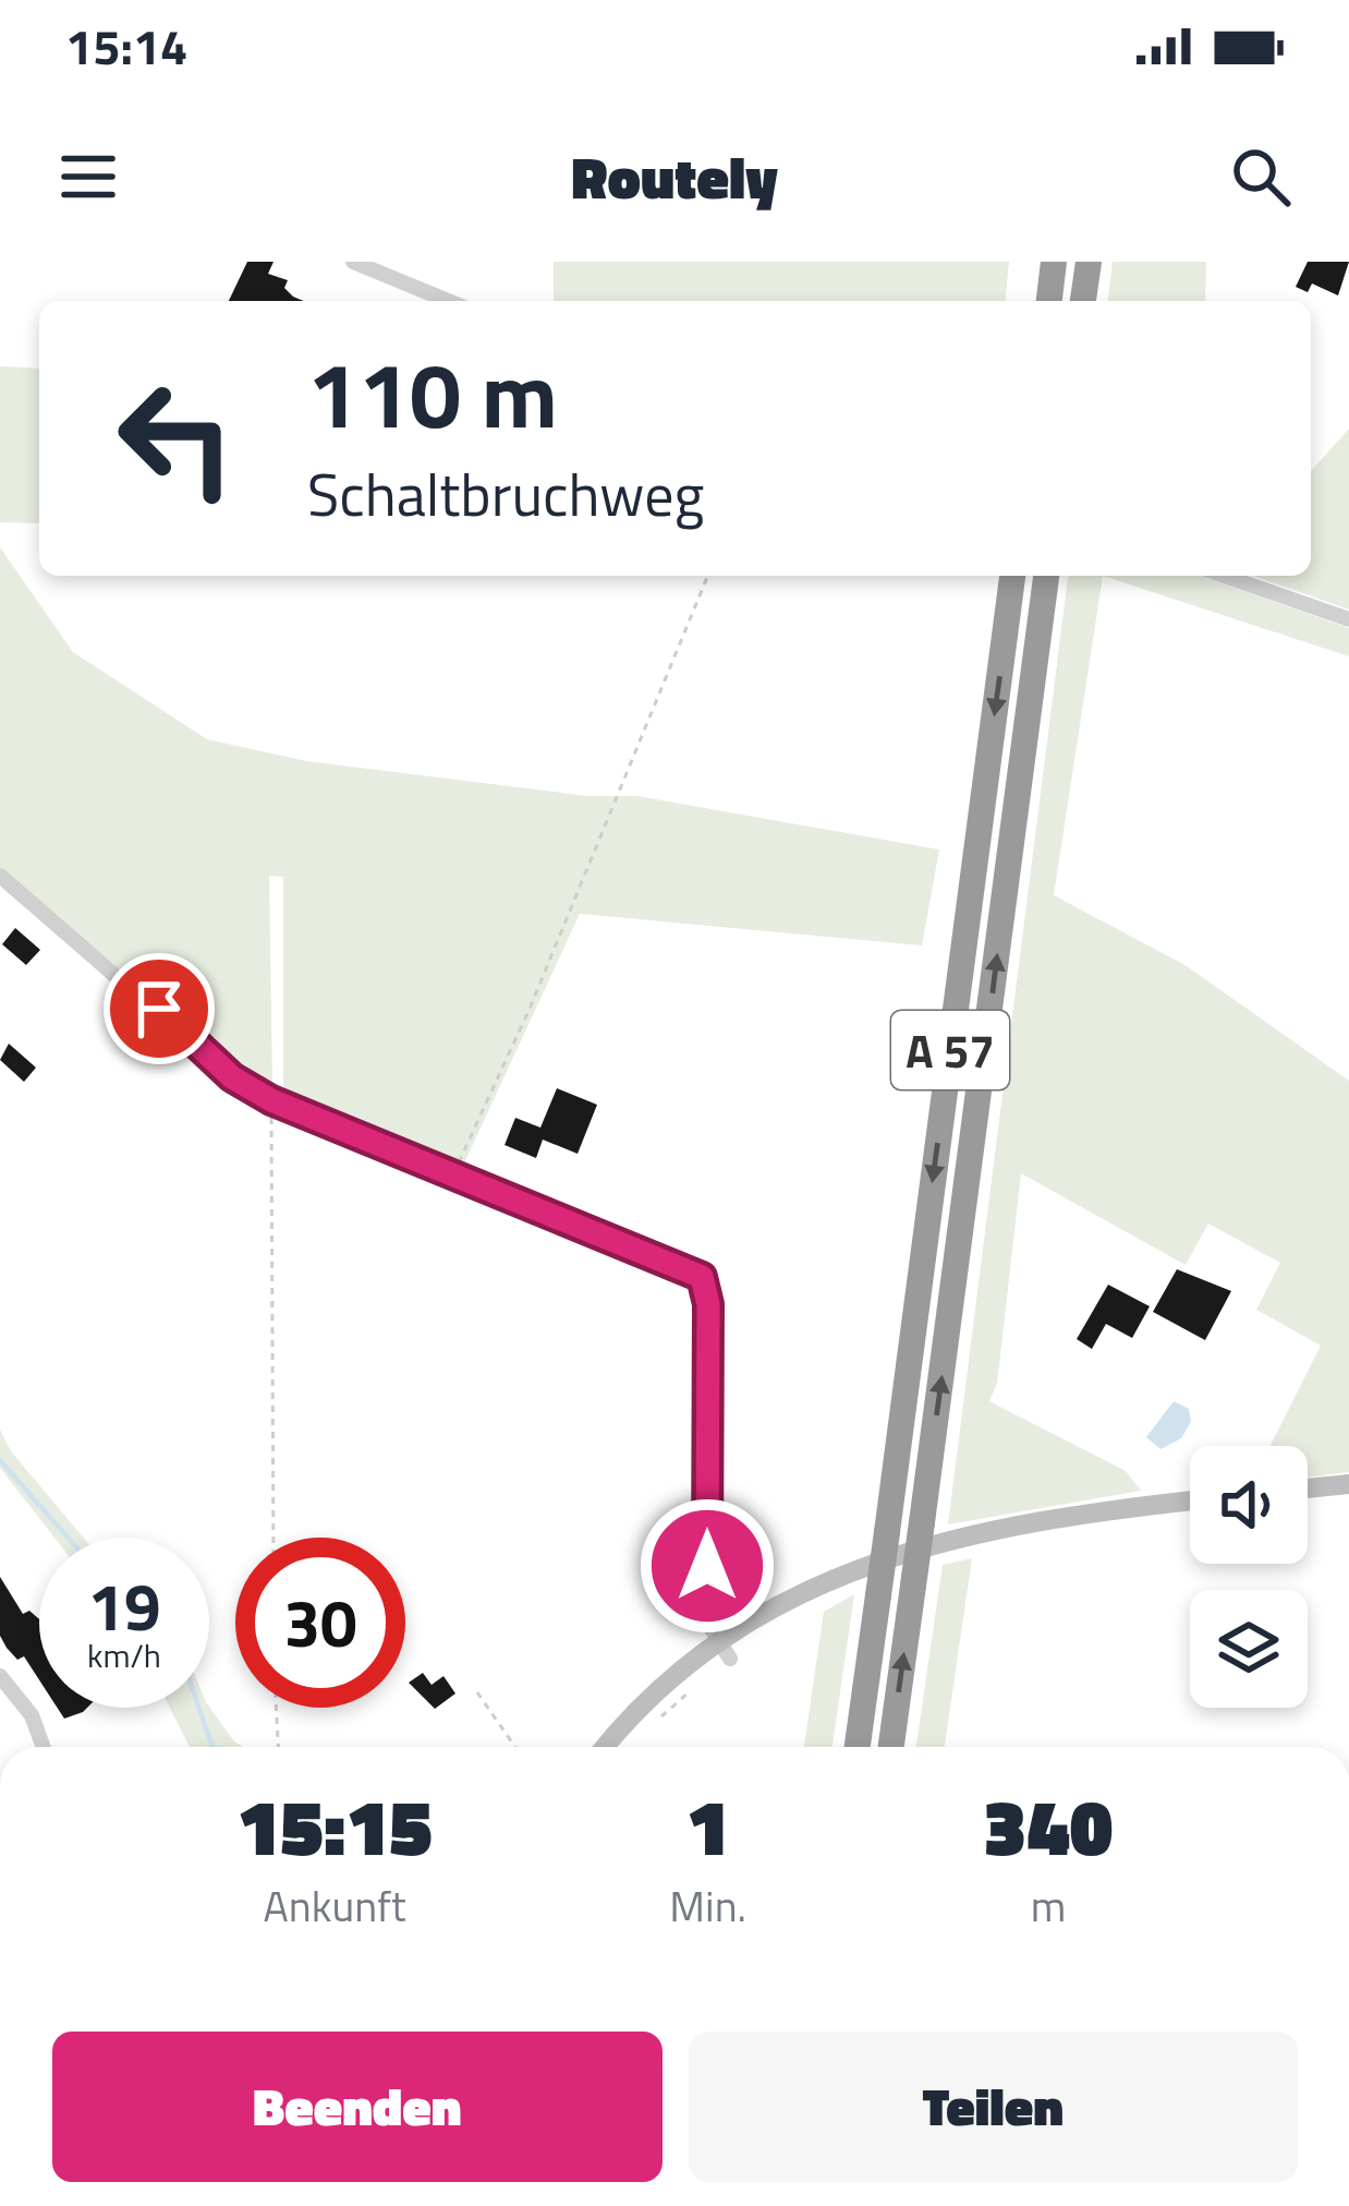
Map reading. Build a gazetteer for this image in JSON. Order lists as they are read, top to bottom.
{
  "streets": {
    "highway": ["A 57"]
  },
  "page": {
    "status": "15:14",
    "header": "Routely",
    "turn": ["110 m", "Schaltbruchweg"],
    "speed": "19 km/h",
    "limit": "30",
    "eta": [
      "15:15",
      "Ankunft",
      "1",
      "Min.",
      "340",
      "m"
    ],
    "buttons": ["Beenden", "Teilen"]
  }
}
